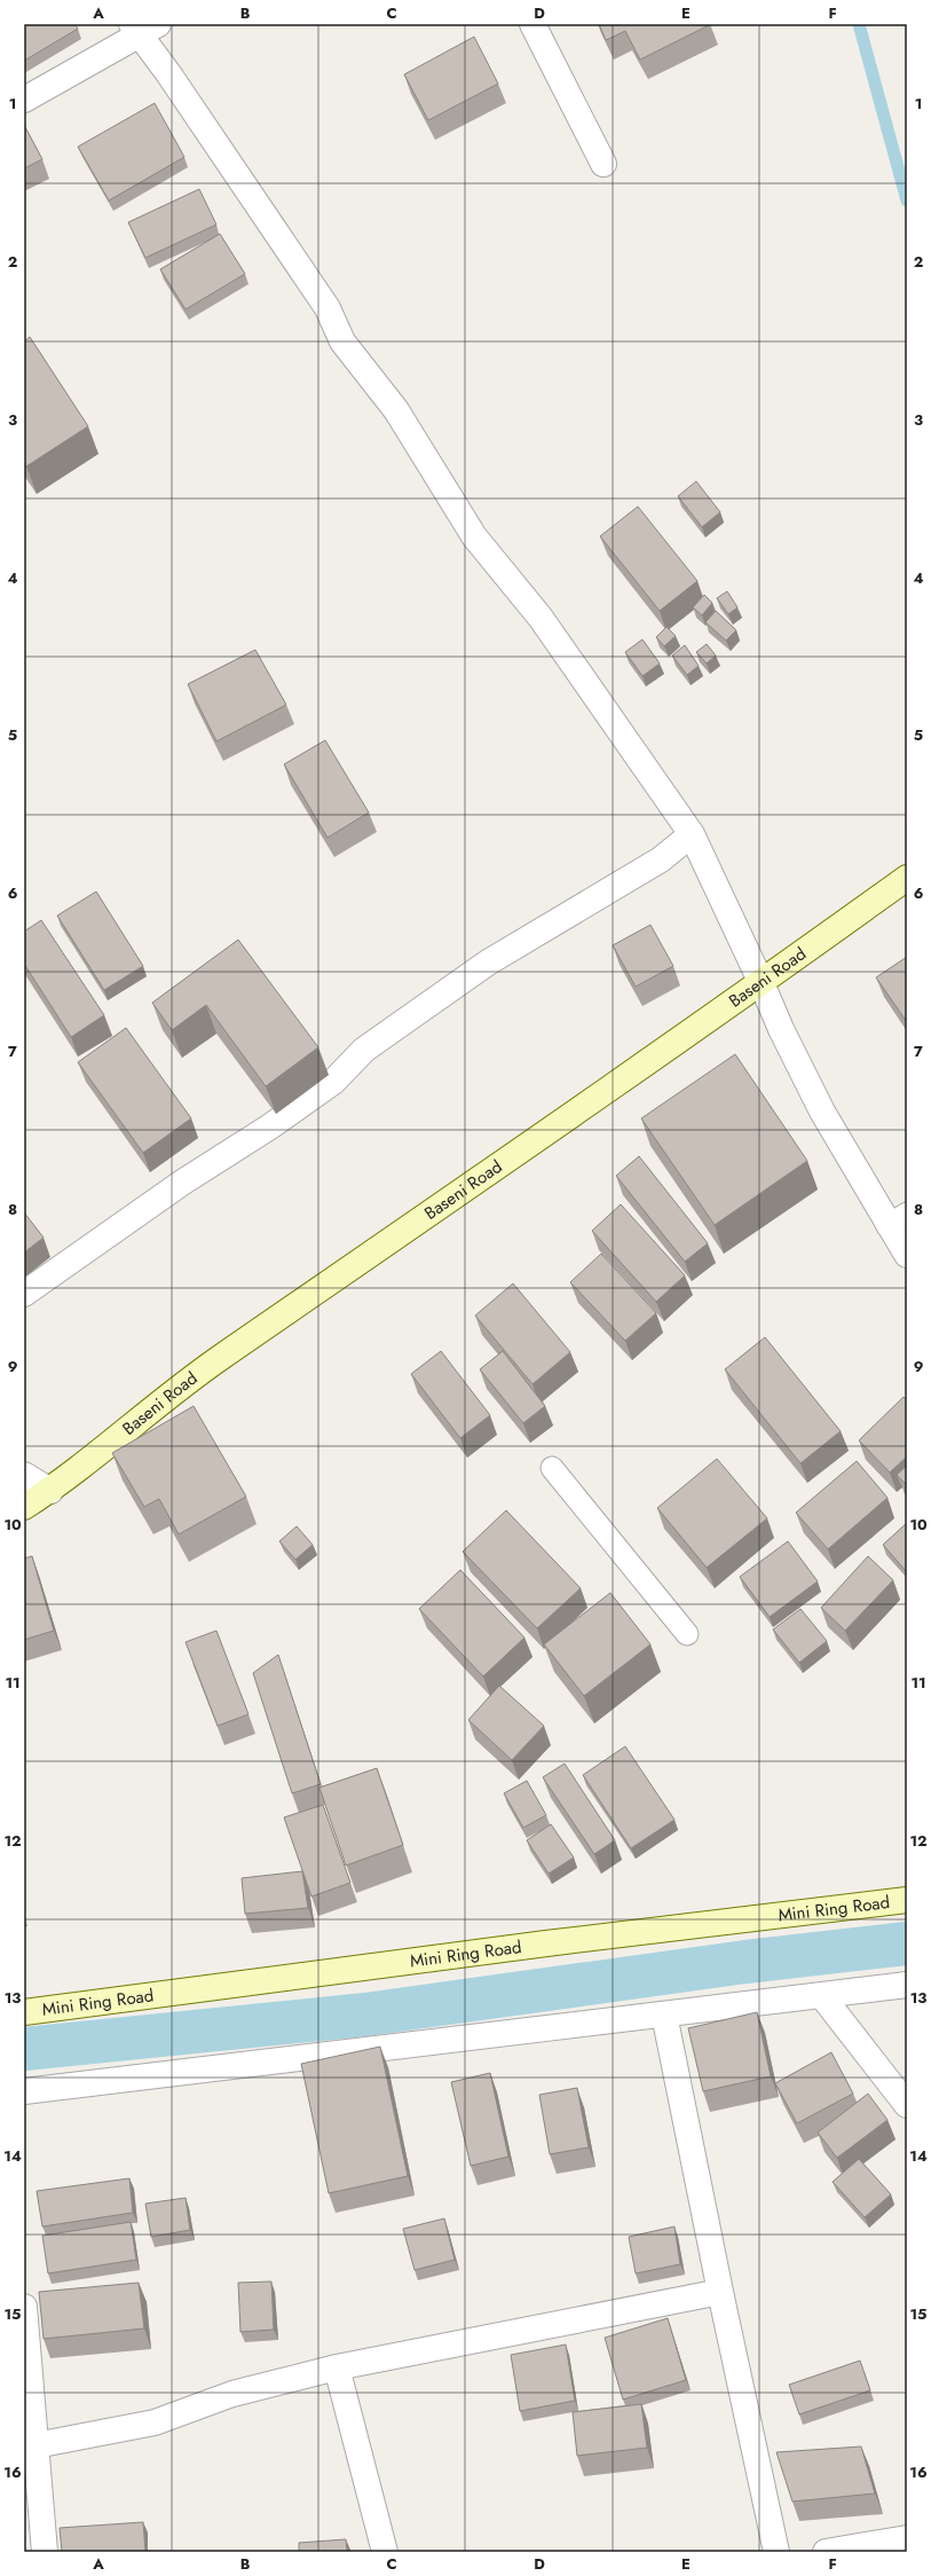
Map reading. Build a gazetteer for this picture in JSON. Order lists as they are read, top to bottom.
{
  "streets": {
    "street": ["Baseni Road", "Mini Ring Road"]
  },
  "grid": {
    "columns": [
      "A",
      "B",
      "C",
      "D",
      "E",
      "F"
    ],
    "rows": [
      "1",
      "2",
      "3",
      "4",
      "5",
      "6",
      "7",
      "8",
      "9",
      "10",
      "11",
      "12",
      "13",
      "14",
      "15",
      "16"
    ]
  }
}
